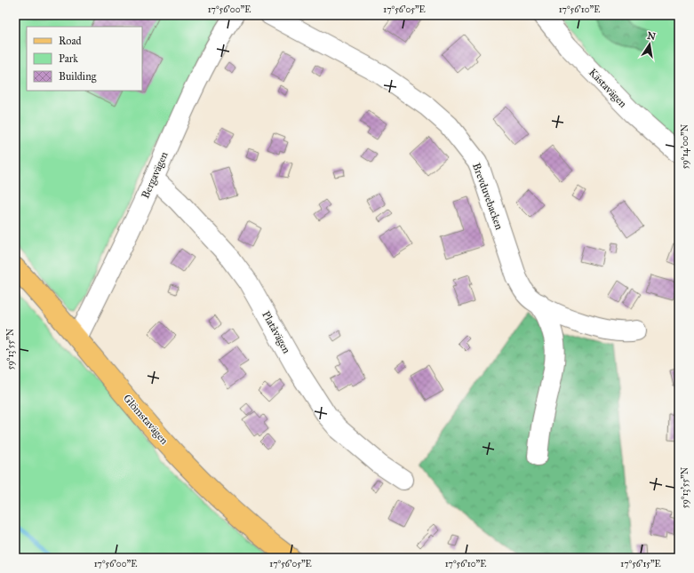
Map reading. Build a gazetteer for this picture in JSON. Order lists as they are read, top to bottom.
{
  "streets": {
    "main road": ["Glömstavägen"],
    "street": [
      "Kästavägen",
      "Bergavägen",
      "Brevduvebacken",
      "Platåvägen"
    ]
  },
  "crossings": [
    ["Bergavägen", "Platåvägen"],
    ["Bergavägen", "Glömstavägen"]
  ],
  "legend": ["Road", "Park", "Building"],
  "north": "top",
  "coordinates": [
    "17°56'00\"E",
    "17°56'05\"E",
    "17°56'10\"E",
    "59°14'00\"N",
    "59°13'55\"N",
    "17°56'15\"E"
  ]
}
